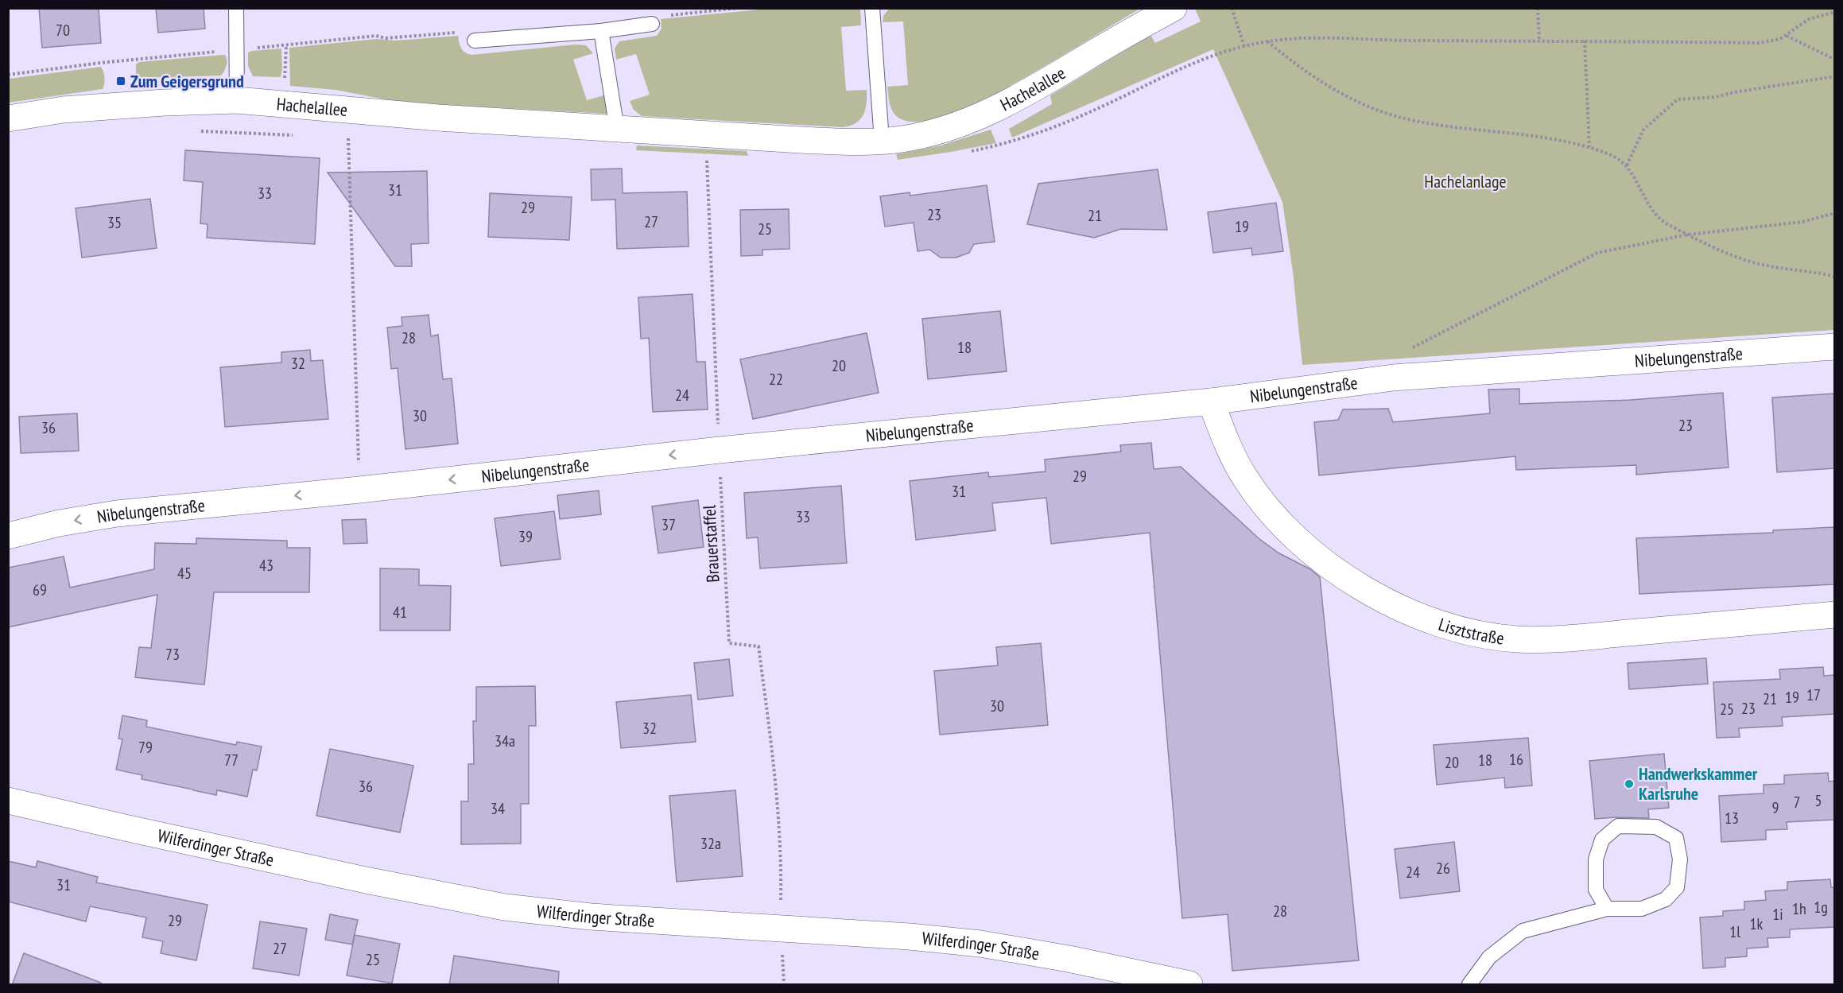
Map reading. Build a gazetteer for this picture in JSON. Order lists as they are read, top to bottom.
{
  "streets": {
    "street": [
      "Hachelallee",
      "Nibelungenstraße",
      "Lisztstraße",
      "Wilferdinger Straße"
    ],
    "path": ["Brauerstaffel"]
  },
  "crossings": [
    ["Hachelallee", "Brauerstaffel"],
    ["Nibelungenstraße", "Brauerstaffel"],
    ["Nibelungenstraße", "Lisztstraße"],
    ["Brauerstaffel", "Wilferdinger Straße"]
  ],
  "one_way": ["Nibelungenstraße"],
  "parks": ["Hachelanlage"],
  "places": {
    "transit": ["Zum Geigersgrund"],
    "other": ["Handwerkskammer Karlsruhe"]
  },
  "house_numbers": [
    "70",
    "31",
    "33",
    "29",
    "23",
    "21",
    "27",
    "35",
    "19",
    "25",
    "28",
    "18",
    "32",
    "20",
    "22",
    "24",
    "30",
    "23",
    "36",
    "29",
    "31",
    "33",
    "37",
    "39",
    "43",
    "45",
    "69",
    "41",
    "73",
    "17",
    "19",
    "21",
    "30",
    "23",
    "25",
    "32",
    "34a",
    "79",
    "16",
    "77",
    "18",
    "20",
    "36",
    "5",
    "7",
    "9",
    "34",
    "13",
    "32a",
    "26",
    "24",
    "31",
    "1g",
    "1h",
    "28",
    "1i",
    "29",
    "1k",
    "1l",
    "27",
    "25"
  ]
}
